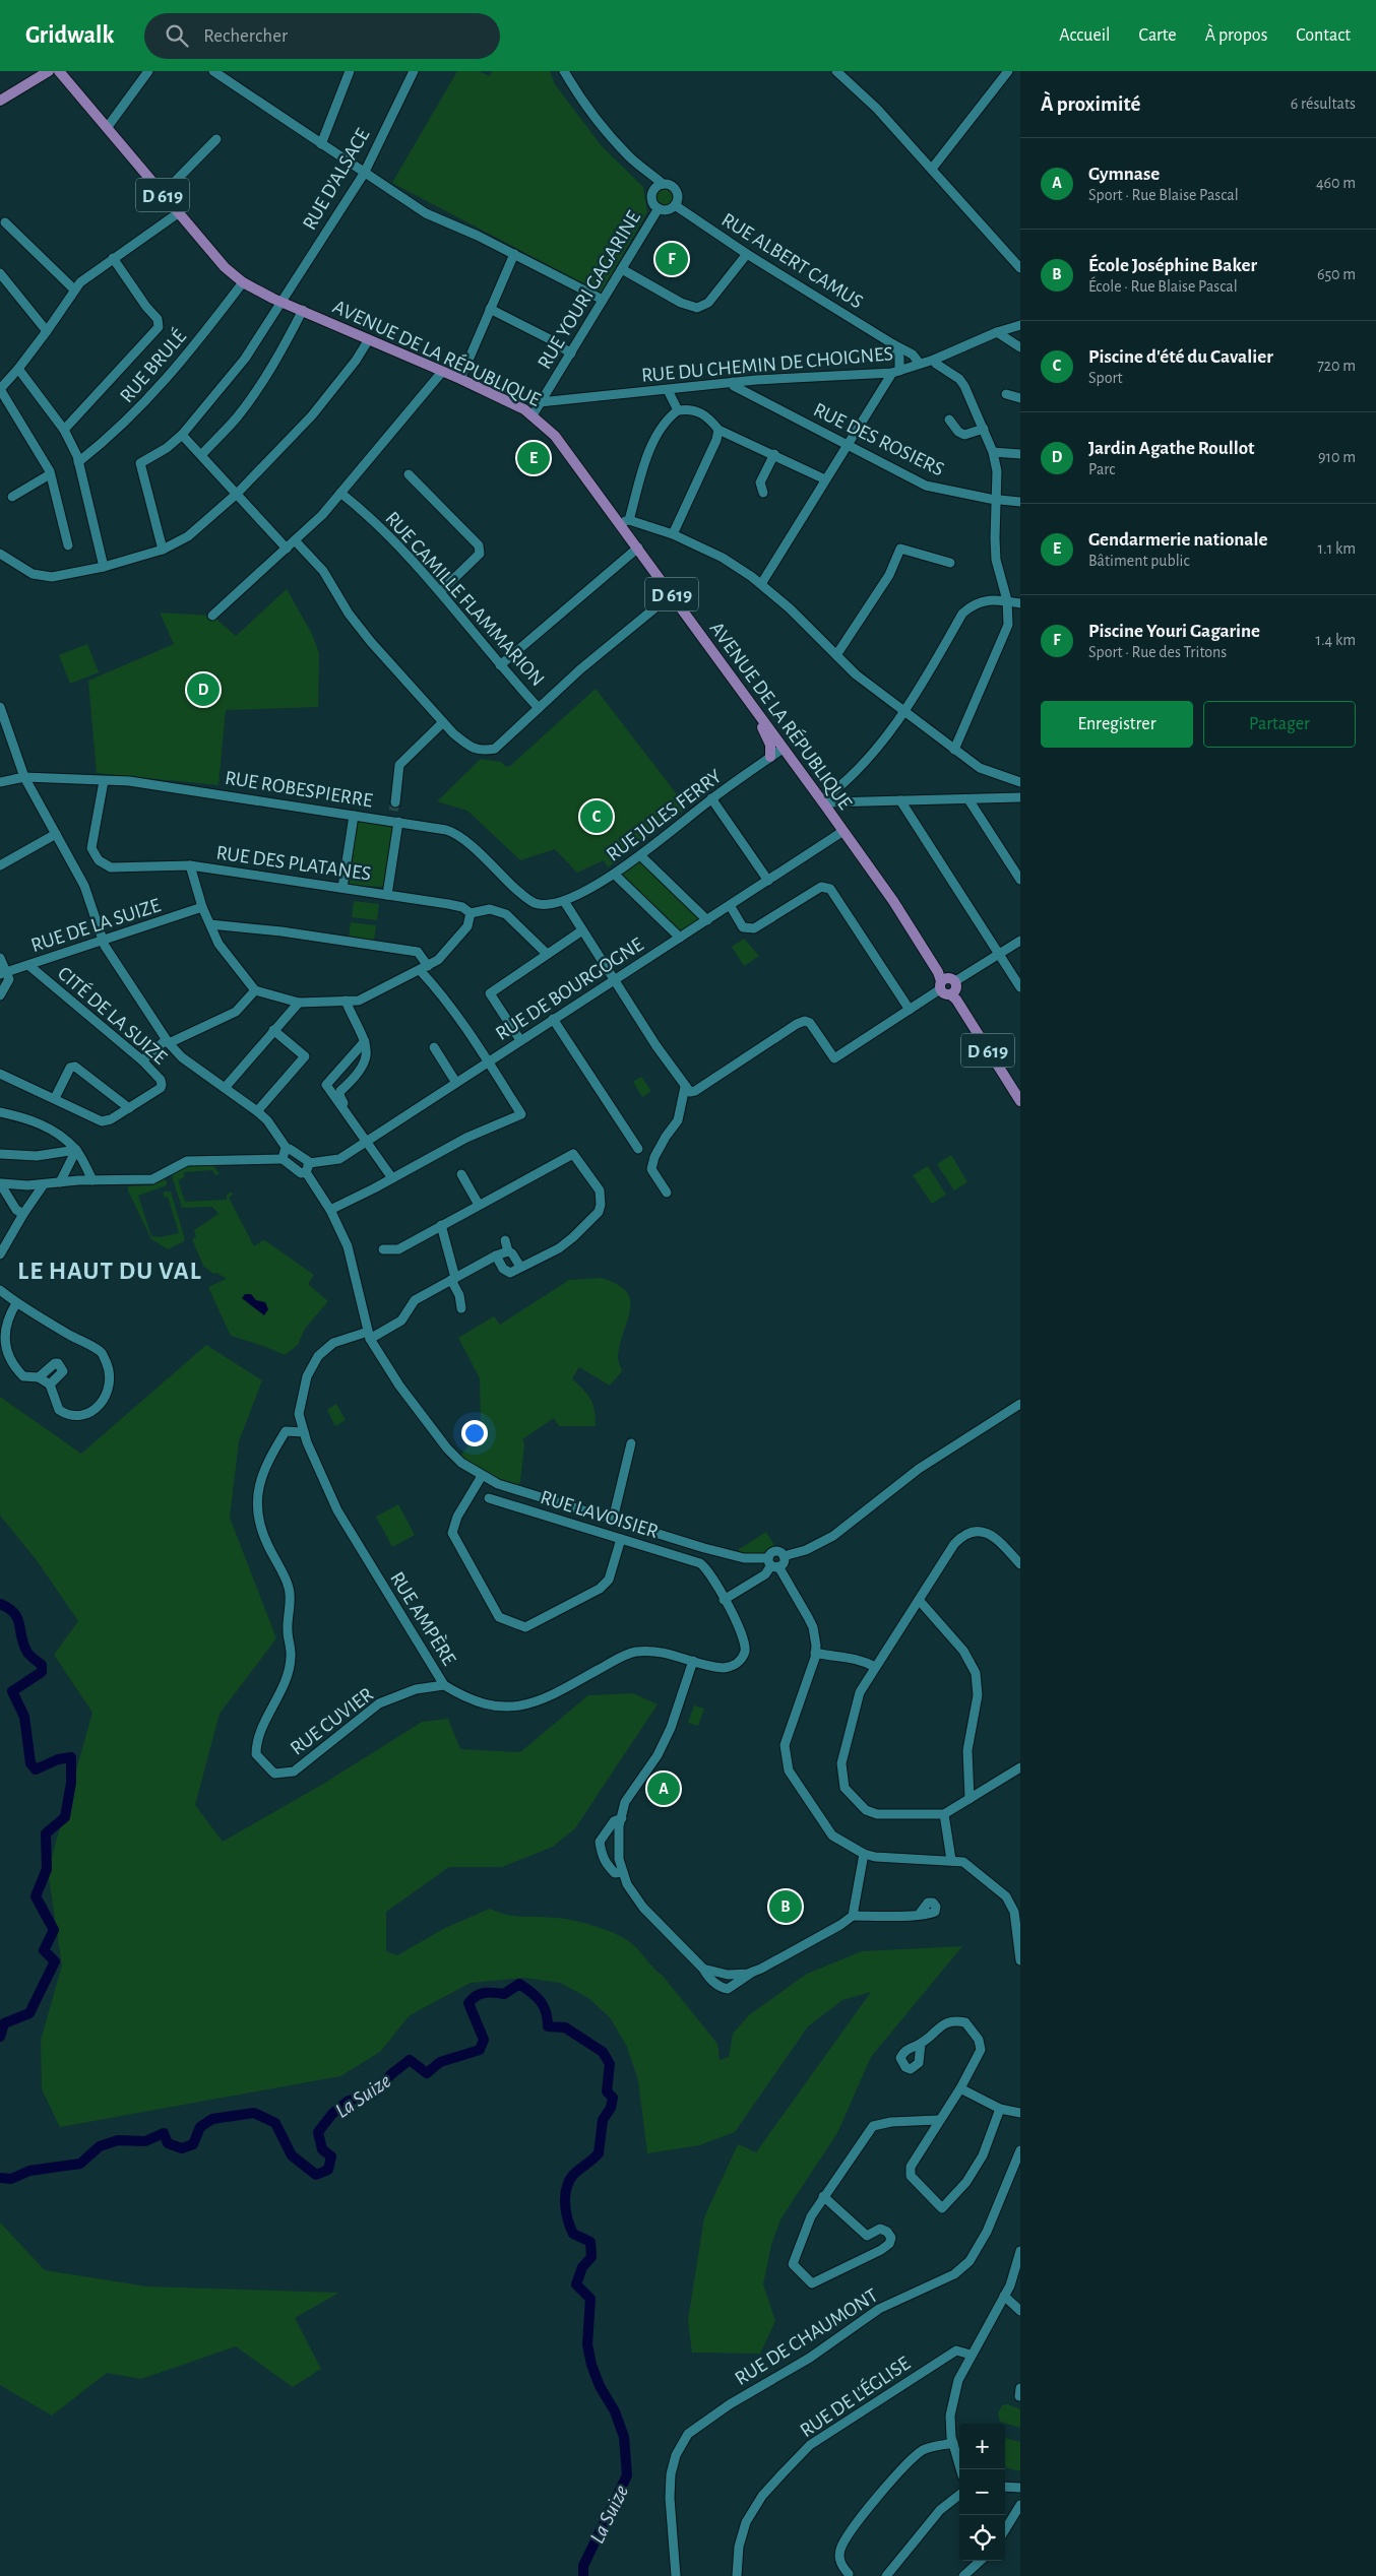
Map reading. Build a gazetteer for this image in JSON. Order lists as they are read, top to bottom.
{
  "streets": {
    "main road": ["D 619", "AVENUE DE LA RÉPUBLIQUE"],
    "street": [
      "RUE D'ALSACE",
      "RUE ALBERT CAMUS",
      "RUE YOURI GAGARINE",
      "RUE DU CHEMIN DE CHOIGNES",
      "RUE BRULÉ",
      "RUE DES ROSIERS",
      "RUE CAMILLE FLAMMARION",
      "RUE ROBESPIERRE",
      "RUE JULES FERRY",
      "RUE DES PLATANES",
      "RUE DE LA SUIZE",
      "RUE DE BOURGOGNE",
      "CITÉ DE LA SUIZE",
      "RUE LAVOISIER",
      "RUE AMPÈRE",
      "RUE CUVIER",
      "RUE DE CHAUMONT",
      "RUE DE L'ÉGLISE"
    ]
  },
  "crossings": [
    ["RUE D'ALSACE", "D 619"],
    ["RUE D'ALSACE", "AVENUE DE LA RÉPUBLIQUE"],
    ["D 619", "AVENUE DE LA RÉPUBLIQUE"],
    ["D 619", "RUE BRULÉ"],
    ["RUE ALBERT CAMUS", "RUE YOURI GAGARINE"],
    ["RUE YOURI GAGARINE", "AVENUE DE LA RÉPUBLIQUE"],
    ["RUE YOURI GAGARINE", "RUE DU CHEMIN DE CHOIGNES"],
    ["AVENUE DE LA RÉPUBLIQUE", "RUE JULES FERRY"],
    ["AVENUE DE LA RÉPUBLIQUE", "RUE DE BOURGOGNE"],
    ["RUE DU CHEMIN DE CHOIGNES", "RUE DES ROSIERS"],
    ["RUE ROBESPIERRE", "RUE JULES FERRY"],
    ["RUE ROBESPIERRE", "RUE DES PLATANES"],
    ["RUE DE LA SUIZE", "CITÉ DE LA SUIZE"],
    ["RUE LAVOISIER", "RUE AMPÈRE"],
    ["RUE AMPÈRE", "RUE CUVIER"]
  ],
  "districts": ["LE HAUT DU VAL"],
  "water": ["La Suize"],
  "page": {
    "header": "Gridwalk",
    "search": "Rechercher",
    "nav": [
      "Accueil",
      "Carte",
      "À propos",
      "Contact"
    ],
    "heading": ["À proximité", "6 résultats"],
    "list": [
      {
        "mark": "A",
        "name": "Gymnase",
        "note": "Sport · Rue Blaise Pascal",
        "value": "460 m"
      },
      {
        "mark": "B",
        "name": "École Joséphine Baker",
        "note": "École · Rue Blaise Pascal",
        "value": "650 m"
      },
      {
        "mark": "C",
        "name": "Piscine d'été du Cavalier",
        "note": "Sport",
        "value": "720 m"
      },
      {
        "mark": "D",
        "name": "Jardin Agathe Roullot",
        "note": "Parc",
        "value": "910 m"
      },
      {
        "mark": "E",
        "name": "Gendarmerie nationale",
        "note": "Bâtiment public",
        "value": "1.1 km"
      },
      {
        "mark": "F",
        "name": "Piscine Youri Gagarine",
        "note": "Sport · Rue des Tritons",
        "value": "1.4 km"
      }
    ],
    "pins": [
      "F",
      "E",
      "D",
      "C",
      "A",
      "B"
    ],
    "buttons": ["Enregistrer", "Partager"],
    "map_buttons": ["+", "−"]
  }
}
